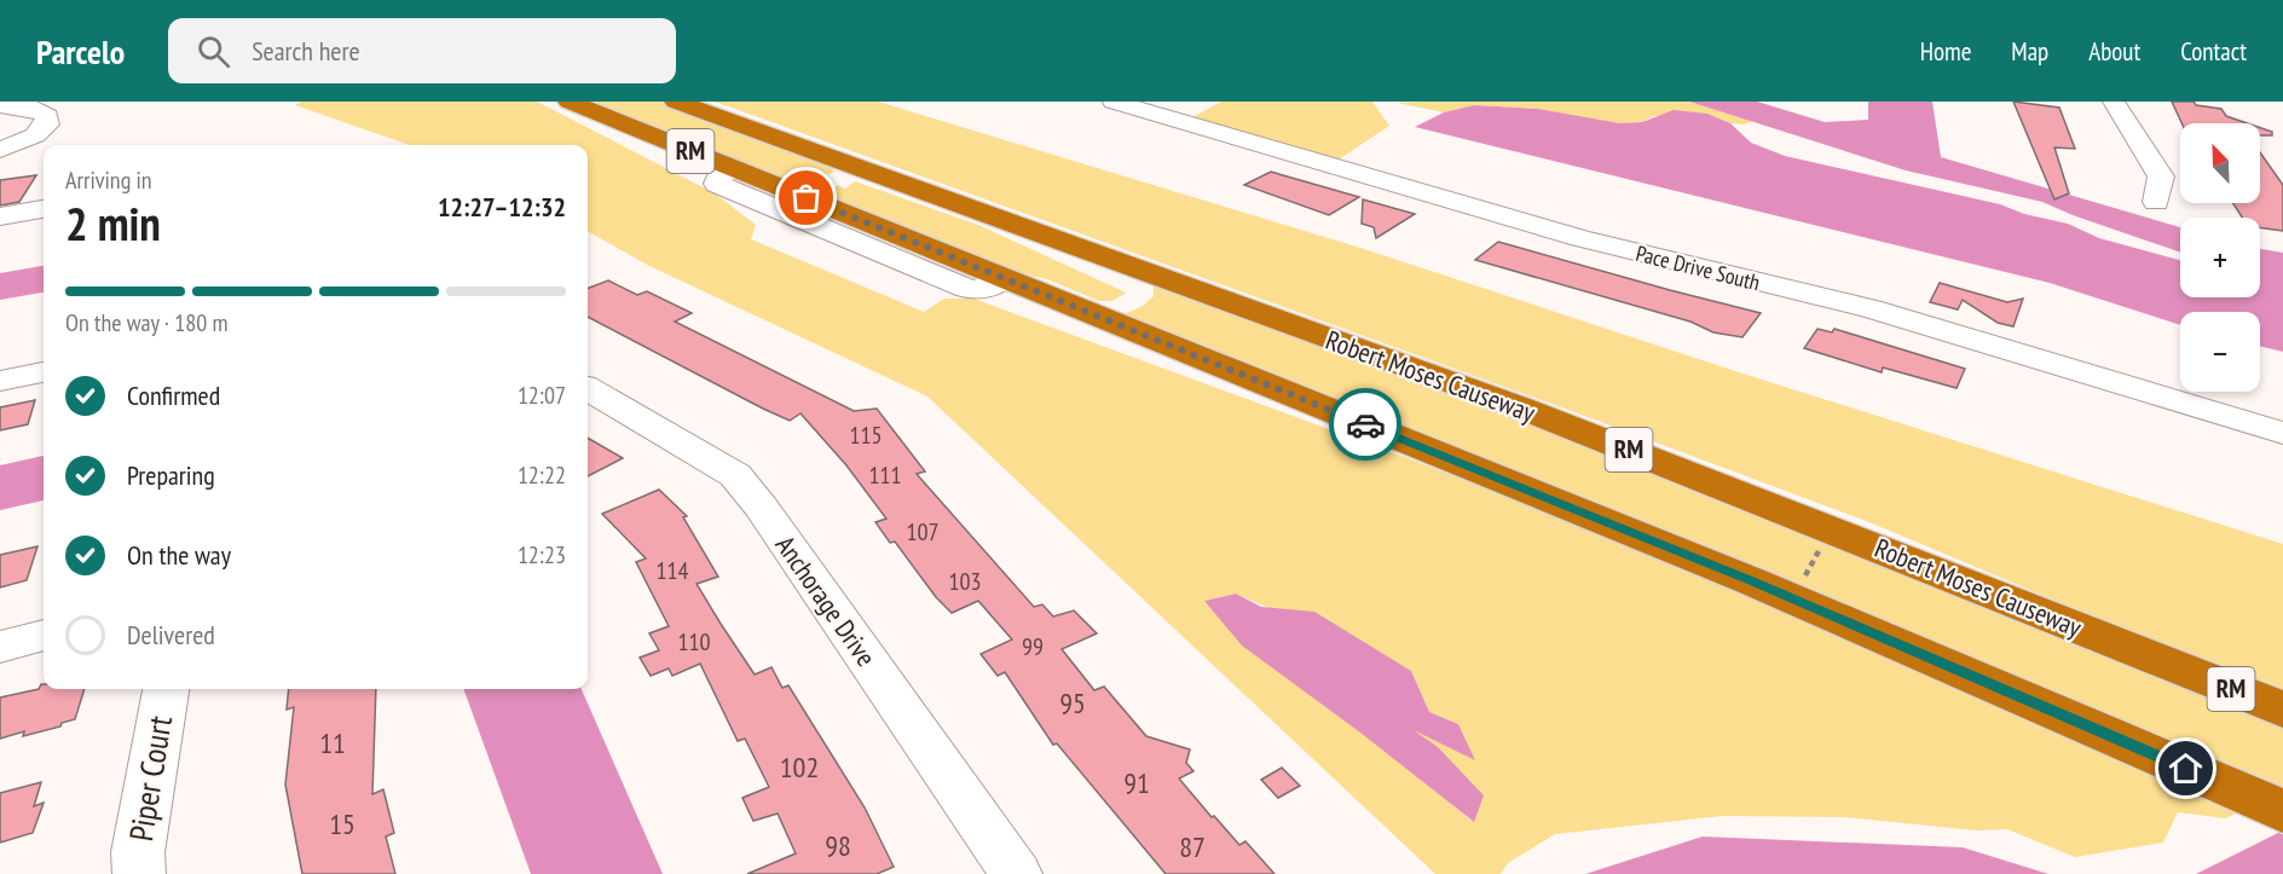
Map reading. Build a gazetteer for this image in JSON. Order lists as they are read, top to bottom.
{
  "streets": {
    "highway": ["RM", "Robert Moses Causeway"],
    "street": ["Pace Drive South", "Anchorage Drive", "Piper Court"]
  },
  "house_numbers": [
    "115",
    "111",
    "107",
    "114",
    "103",
    "110",
    "99",
    "95",
    "11",
    "102",
    "91",
    "15",
    "98",
    "87"
  ],
  "north": "top left",
  "page": {
    "header": "Parcelo",
    "search": "Search here",
    "nav": [
      "Home",
      "Map",
      "About",
      "Contact"
    ],
    "map_buttons": ["+", "−"],
    "heading": ["2 min", "Arriving in", "12:27–12:32"],
    "bar": "On the way · 180 m",
    "list": [
      ["Confirmed", "12:07"],
      ["Preparing", "12:22"],
      ["On the way", "12:23"],
      "Delivered"
    ]
  }
}
